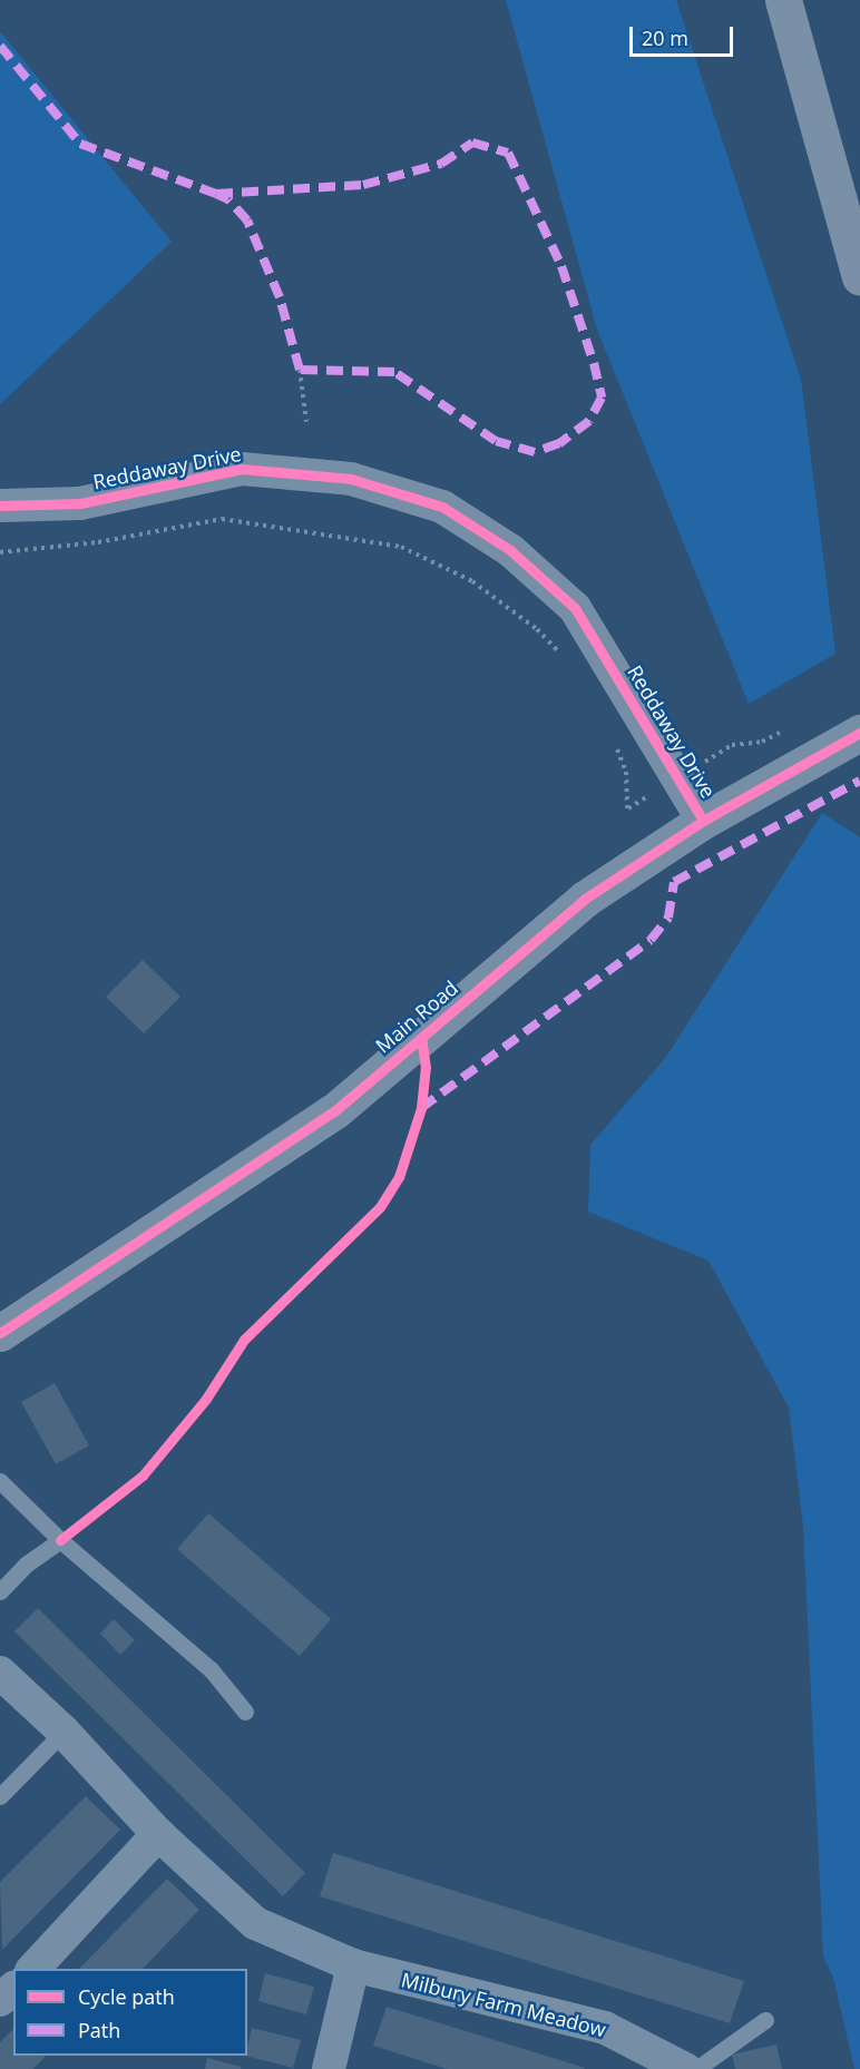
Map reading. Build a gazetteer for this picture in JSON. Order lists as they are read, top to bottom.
{
  "streets": {
    "street": ["Reddaway Drive", "Main Road", "Milbury Farm Meadow"]
  },
  "crossings": [
    ["Reddaway Drive", "Main Road"]
  ],
  "legend": ["Cycle path", "Path"],
  "scale_bar": "20 m"
}
